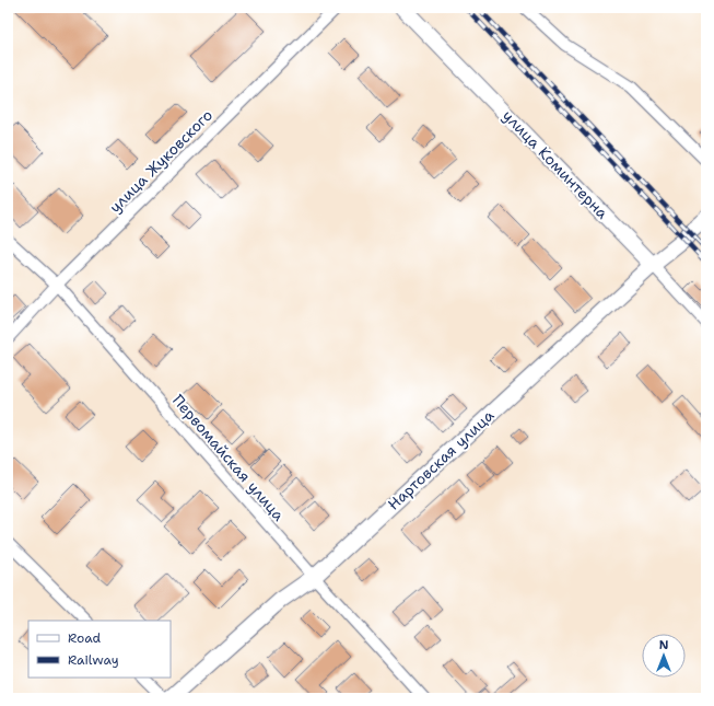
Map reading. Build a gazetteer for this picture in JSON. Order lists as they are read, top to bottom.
{
  "streets": {
    "street": [
      "улица Жуковского",
      "улица Коминтерна",
      "Первомайская улица",
      "Нартовская улица"
    ]
  },
  "crossings": [
    ["улица Жуковского", "Первомайская улица"],
    ["улица Коминтерна", "Нартовская улица"],
    ["Первомайская улица", "Нартовская улица"]
  ],
  "legend": ["Road", "Railway"],
  "north": "top"
}
